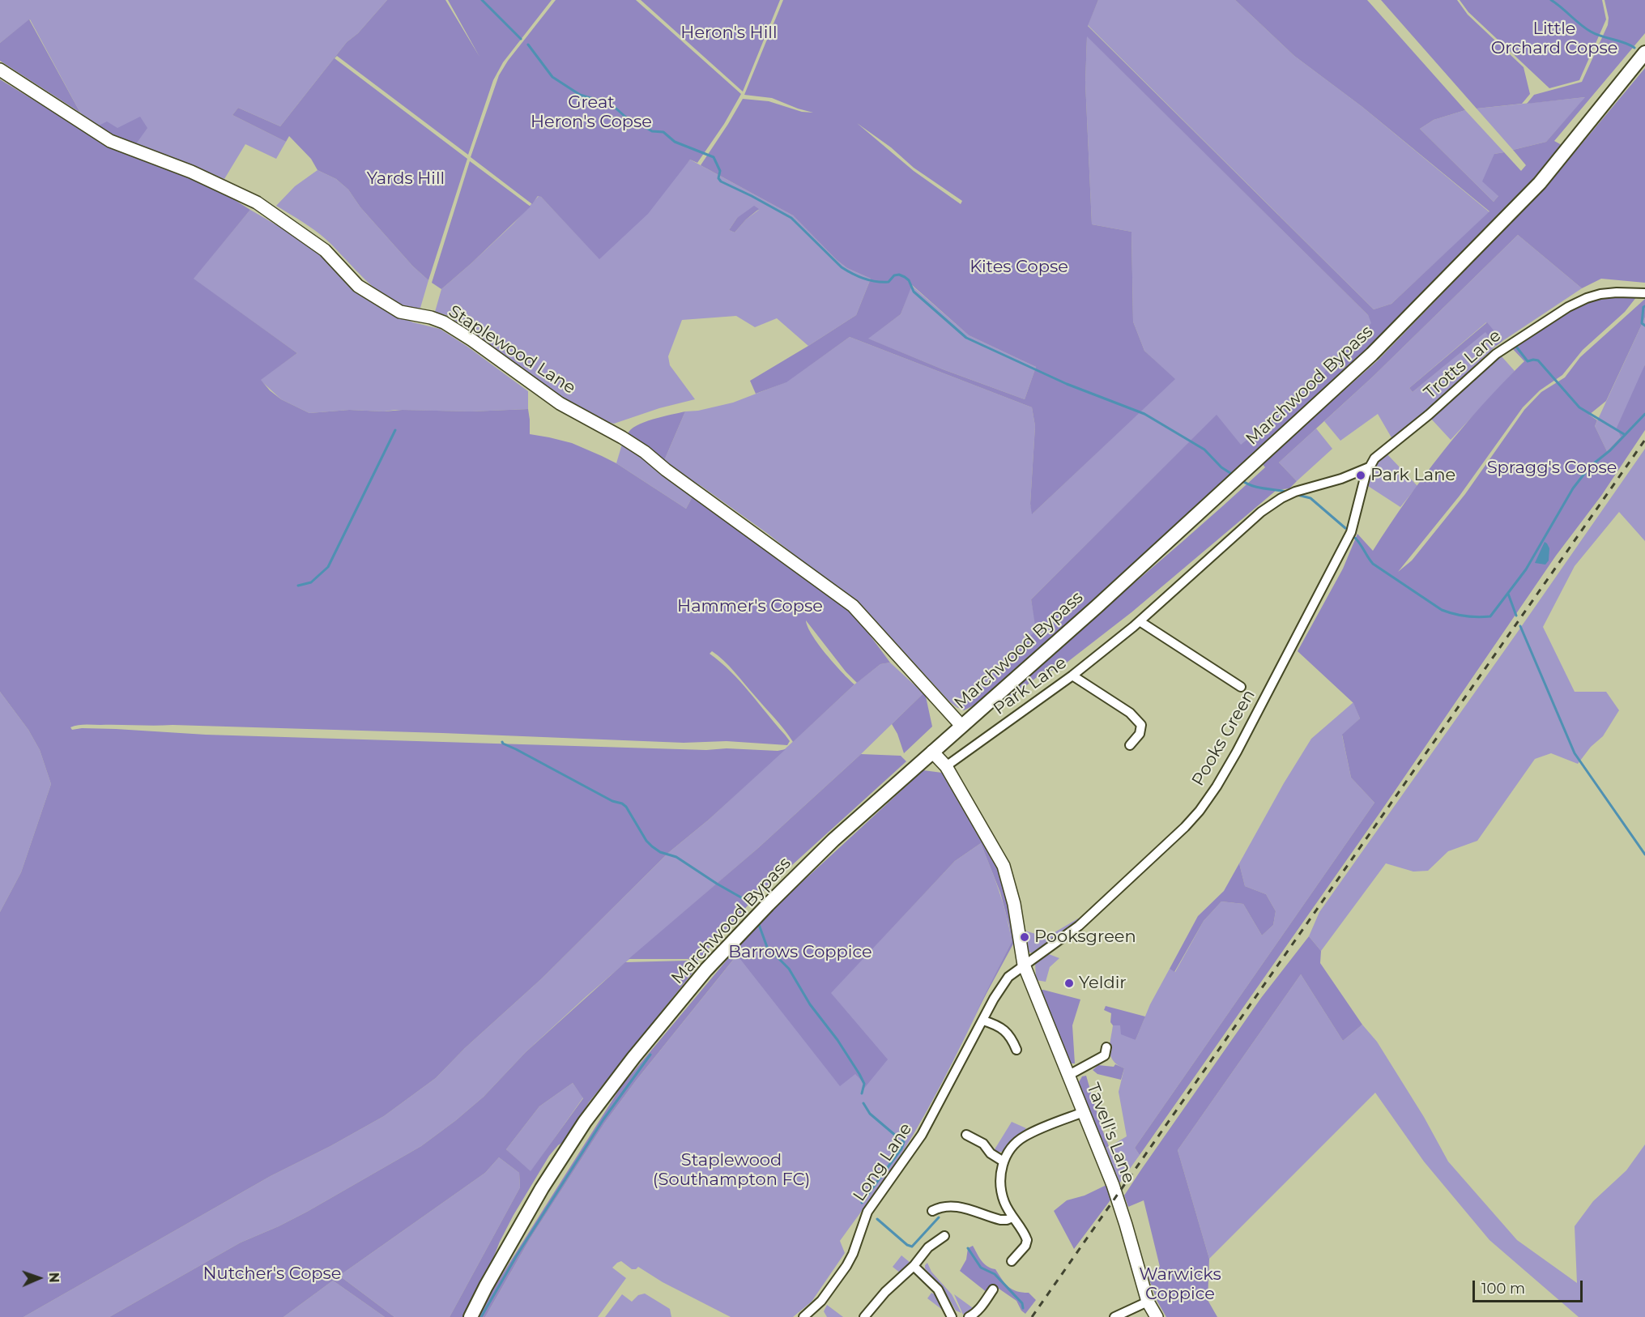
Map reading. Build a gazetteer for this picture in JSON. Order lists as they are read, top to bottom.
{
  "streets": {
    "main road": ["Marchwood Bypass"],
    "street": [
      "Staplewood Lane",
      "Trotts Lane",
      "Park Lane",
      "Pooks Green",
      "Tavell's Lane",
      "Long Lane"
    ]
  },
  "crossings": [
    ["Staplewood Lane", "Marchwood Bypass"],
    ["Trotts Lane", "Park Lane"],
    ["Trotts Lane", "Pooks Green"],
    ["Park Lane", "Pooks Green"],
    ["Pooks Green", "Tavell's Lane"],
    ["Pooks Green", "Long Lane"],
    ["Tavell's Lane", "Long Lane"]
  ],
  "parks": [
    "Little Orchard Copse",
    "Heron's Hill",
    "Great Heron's Copse",
    "Yards Hill",
    "Kites Copse",
    "Spragg's Copse",
    "Hammer's Copse",
    "Barrows Coppice",
    "Staplewood (Southampton FC)",
    "Nutcher's Copse",
    "Warwicks Coppice"
  ],
  "places": ["Park Lane", "Pooksgreen", "Yeldir"],
  "scale_bar": "100 m",
  "north": "right"
}
